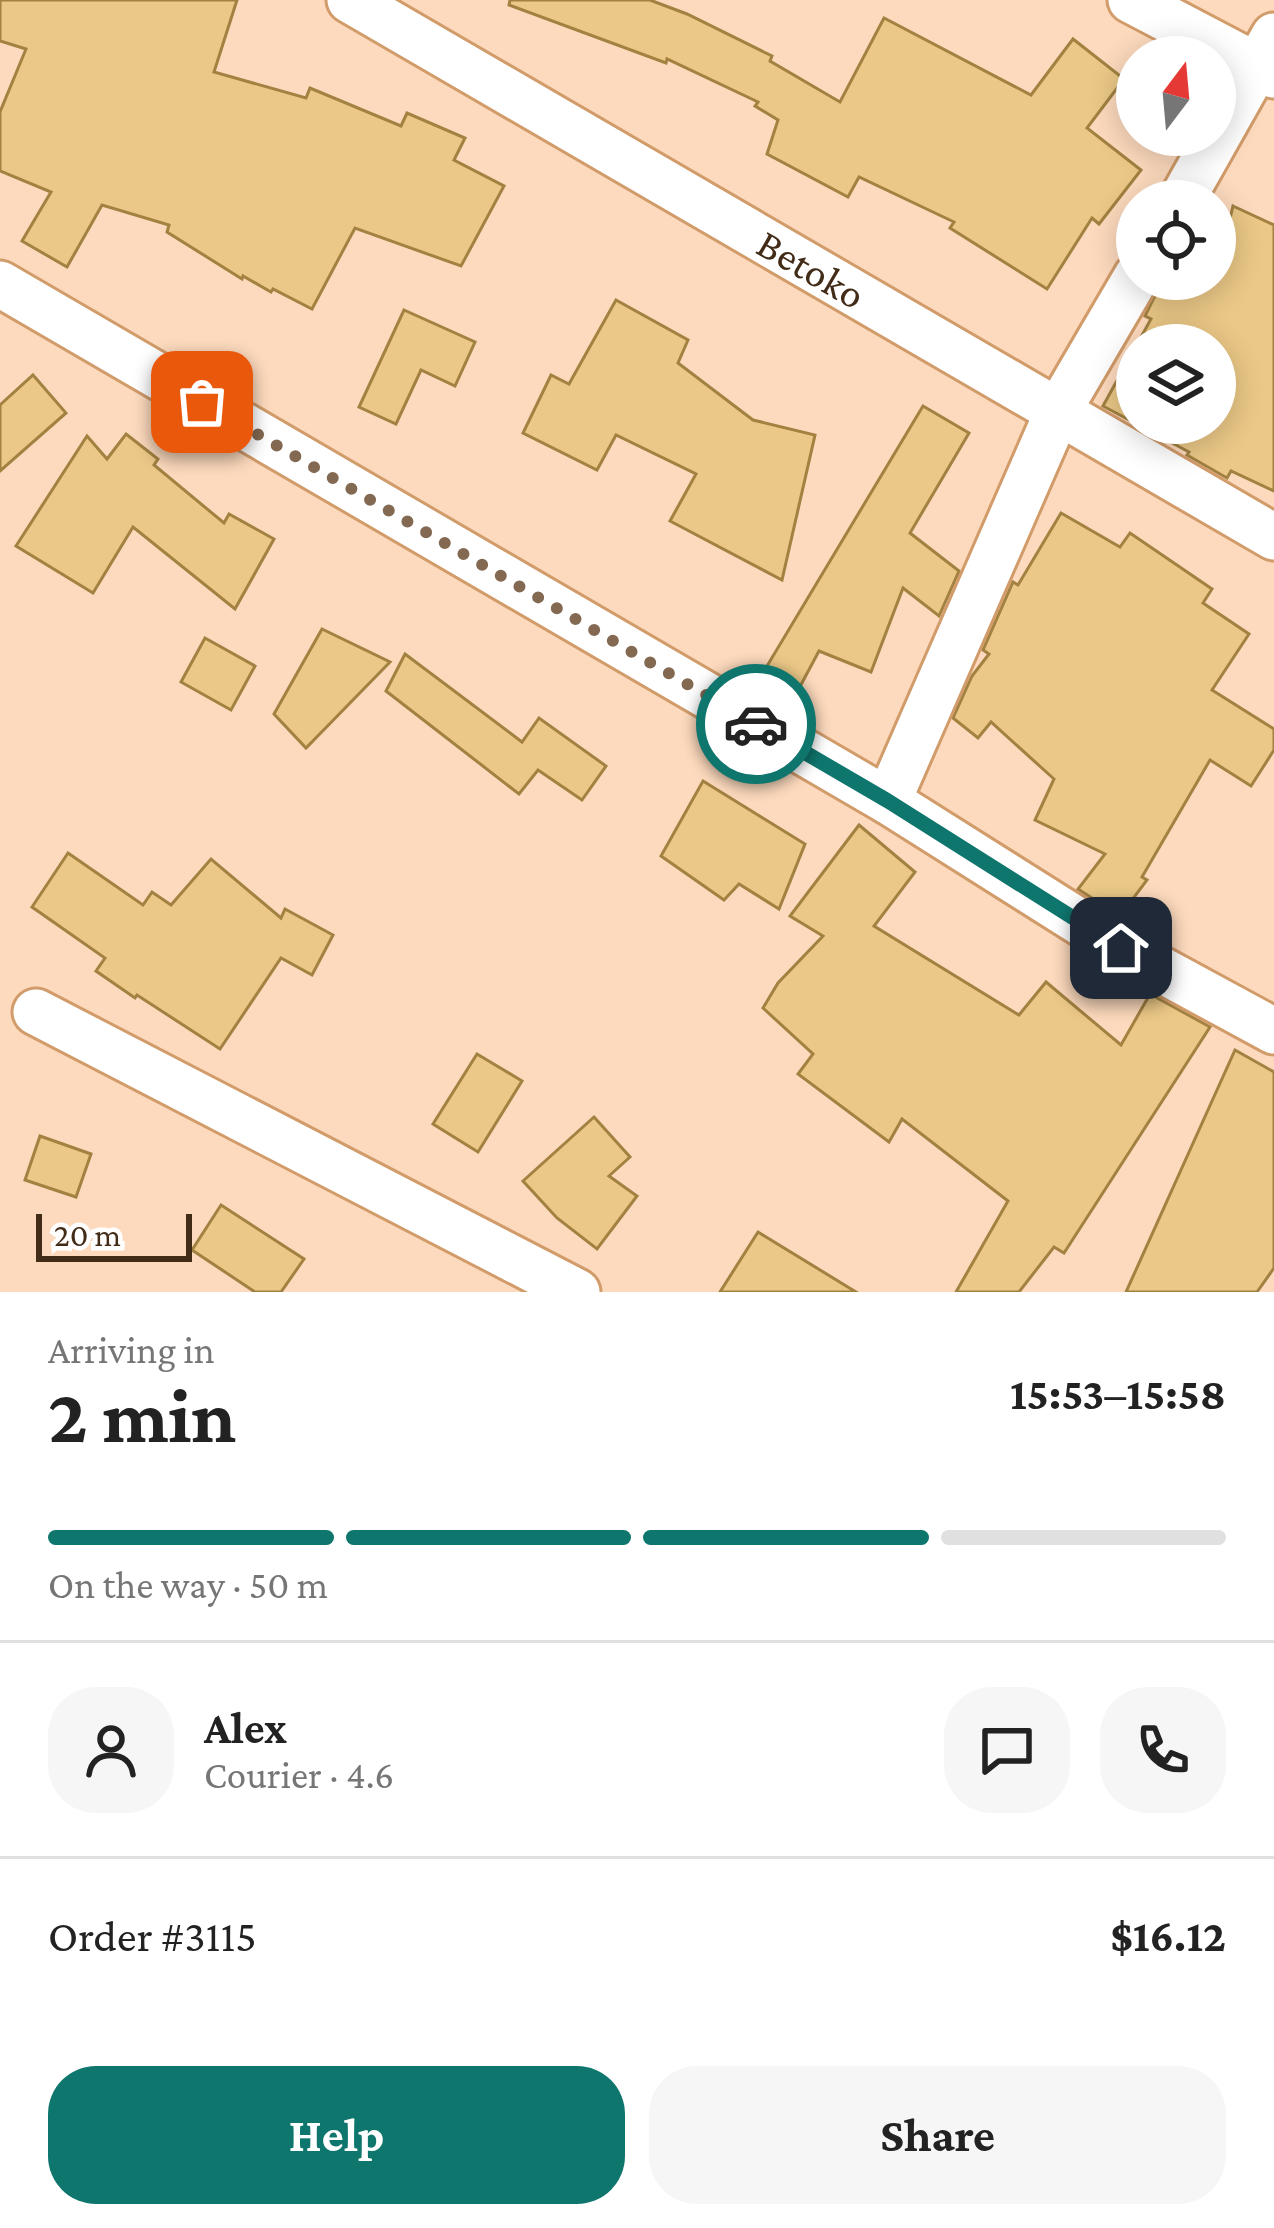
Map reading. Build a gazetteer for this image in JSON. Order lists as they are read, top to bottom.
{
  "streets": {
    "street": ["Betoko"]
  },
  "scale_bar": "20 m",
  "north": "top",
  "page": {
    "scale": "20 m",
    "heading": ["2 min", "Arriving in", "15:53–15:58"],
    "panel": [
      "Alex",
      "Courier · 4.6",
      "Order #3115",
      "$16.12"
    ],
    "bar": "On the way · 50 m",
    "buttons": ["Help", "Share"]
  }
}
